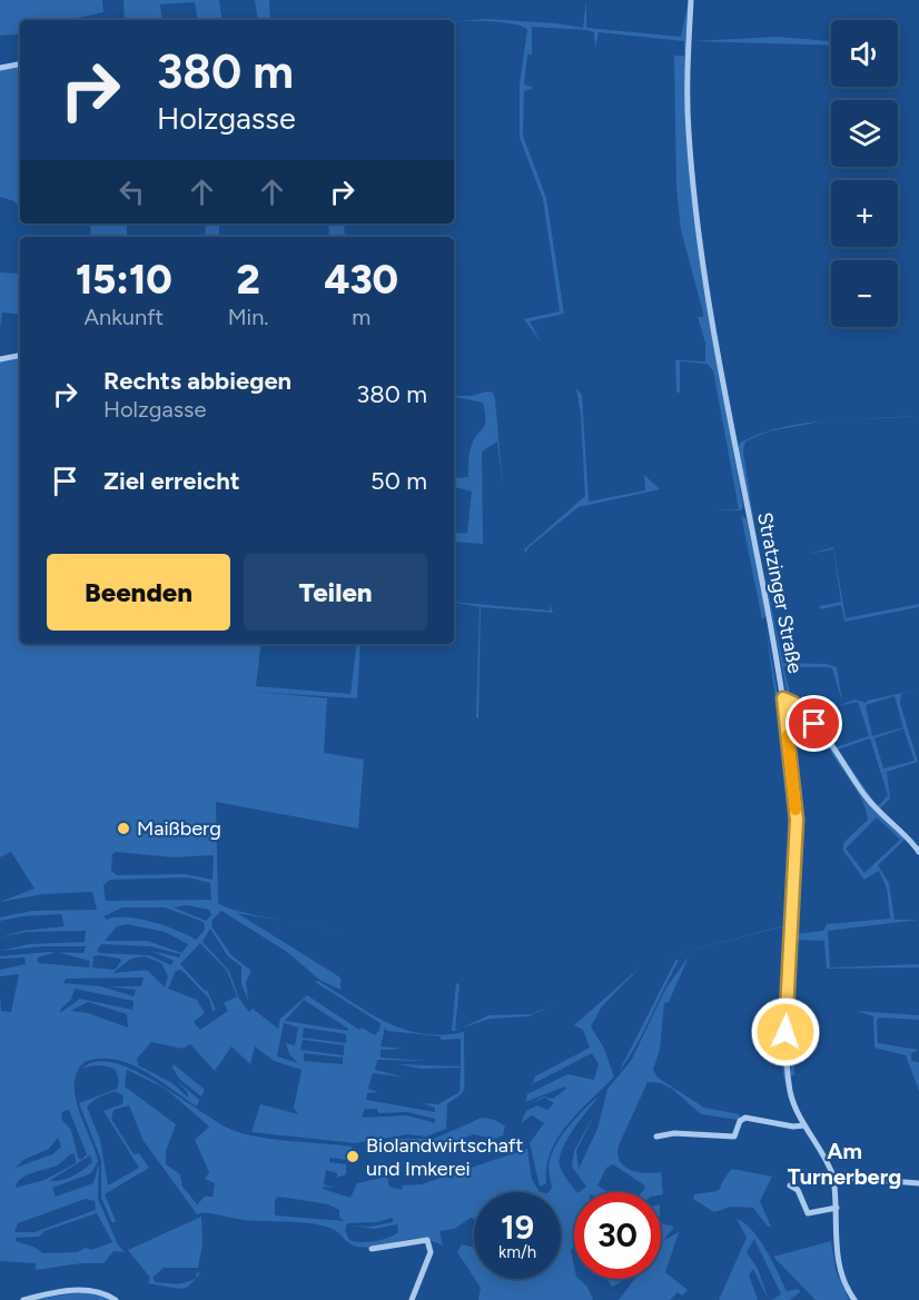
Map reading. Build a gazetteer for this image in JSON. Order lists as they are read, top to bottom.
{
  "streets": {
    "street": ["Stratzinger Straße"]
  },
  "districts": ["Am Turnerberg"],
  "places": ["Maißberg", "Biolandwirtschaft und Imkerei"],
  "page": {
    "map_buttons": ["+", "−"],
    "turn": ["380 m", "Holzgasse"],
    "eta": [
      "15:10",
      "Ankunft",
      "2",
      "Min.",
      "430",
      "m"
    ],
    "list": [
      {
        "name": "Rechts abbiegen",
        "note": "Holzgasse",
        "value": "380 m"
      },
      {
        "name": "Ziel erreicht",
        "value": "50 m"
      }
    ],
    "buttons": ["Beenden", "Teilen"],
    "speed": "19 km/h",
    "limit": "30"
  }
}
